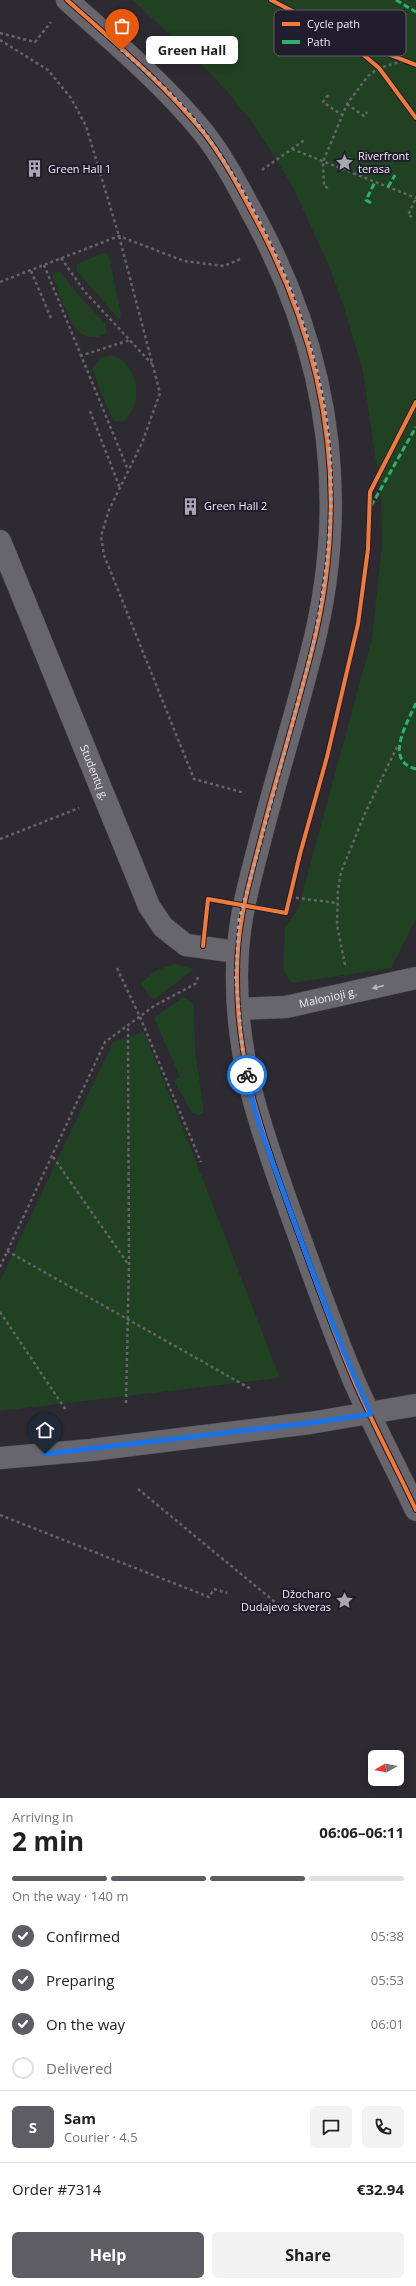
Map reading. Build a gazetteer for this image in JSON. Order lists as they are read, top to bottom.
{
  "streets": {
    "street": ["Studentų g.", "Malonioji g."]
  },
  "one_way": ["Malonioji g."],
  "places": {
    "other": ["Green Hall"],
    "place": ["Riverfront terasa", "Džocharo Dudajevo skveras"],
    "building": ["Green Hall 1", "Green Hall 2"]
  },
  "legend": ["Cycle path", "Path"],
  "north": "left",
  "page": {
    "bubble": "Green Hall",
    "heading": ["2 min", "Arriving in", "06:06–06:11"],
    "panel": [
      "Sam",
      "Courier · 4.5",
      "Order #7314",
      "€32.94"
    ],
    "bar": "On the way · 140 m",
    "list": [
      ["Confirmed", "05:38"],
      ["Preparing", "05:53"],
      ["On the way", "06:01"],
      "Delivered"
    ],
    "round": "S",
    "buttons": ["Help", "Share"]
  }
}
